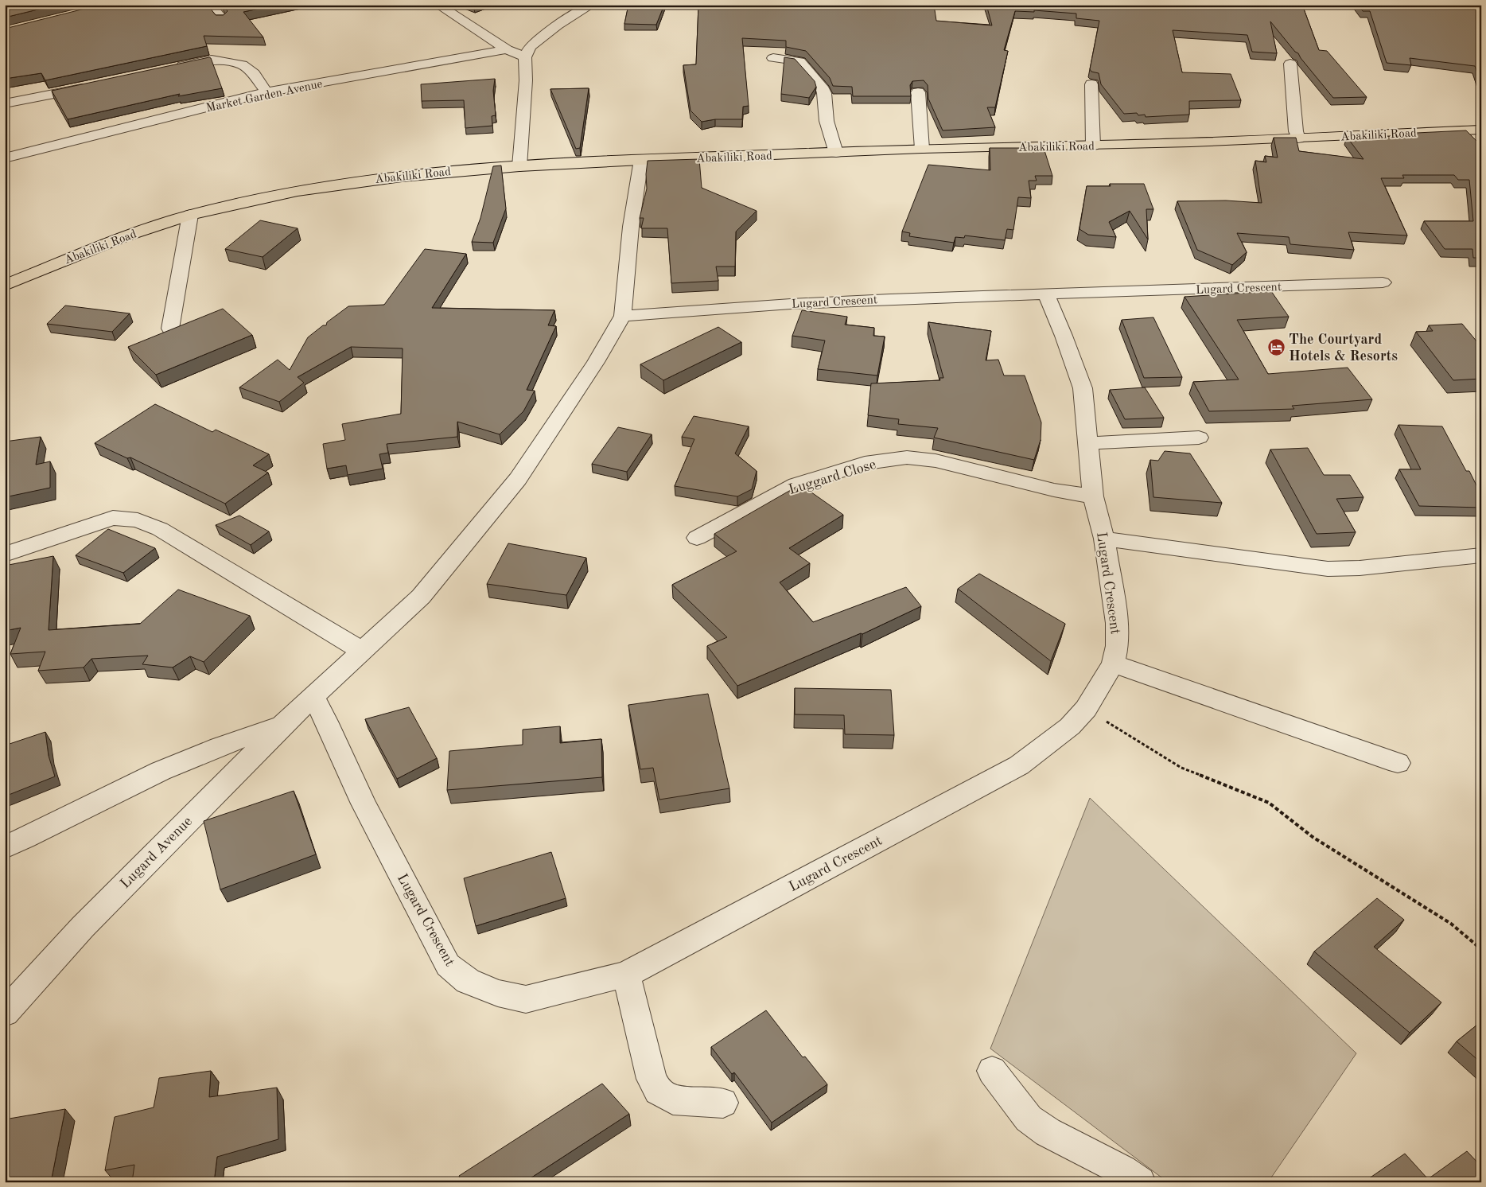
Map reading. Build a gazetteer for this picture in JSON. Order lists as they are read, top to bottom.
{
  "streets": {
    "main road": ["Abakiliki Road"],
    "street": [
      "Market Garden Avenue",
      "Lugard Crescent",
      "Luggard Close",
      "Lugard Avenue"
    ]
  },
  "crossings": [
    ["Lugard Crescent", "Luggard Close"],
    ["Lugard Crescent", "Lugard Avenue"]
  ],
  "places": {
    "hotel": ["The Courtyard Hotels & Resorts"]
  }
}
